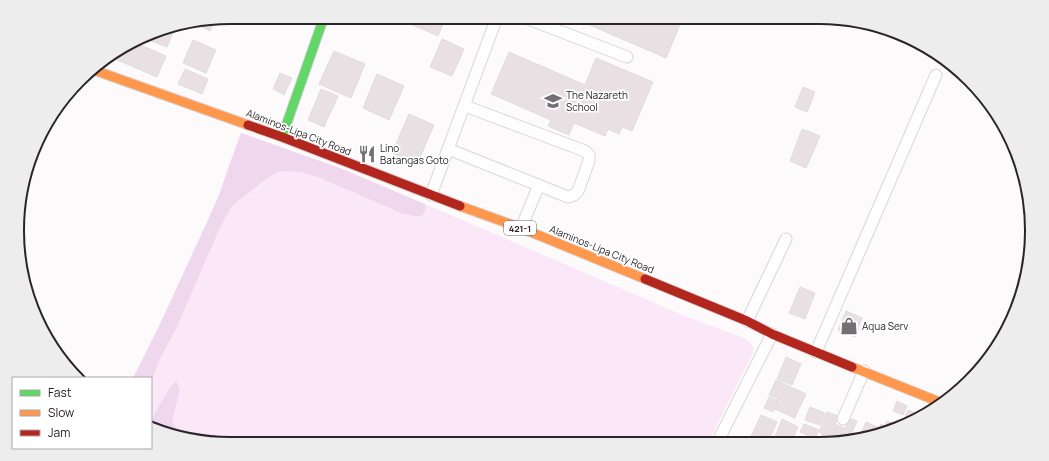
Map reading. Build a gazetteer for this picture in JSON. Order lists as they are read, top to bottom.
{
  "streets": {
    "main road": ["Alaminos-Lipa City Road", "421-1"]
  },
  "places": {
    "school or university": ["The Nazareth School"],
    "restaurant": ["Lino Batangas Goto"],
    "shop": ["Aqua Serv"]
  },
  "legend": ["Fast", "Slow", "Jam"]
}
